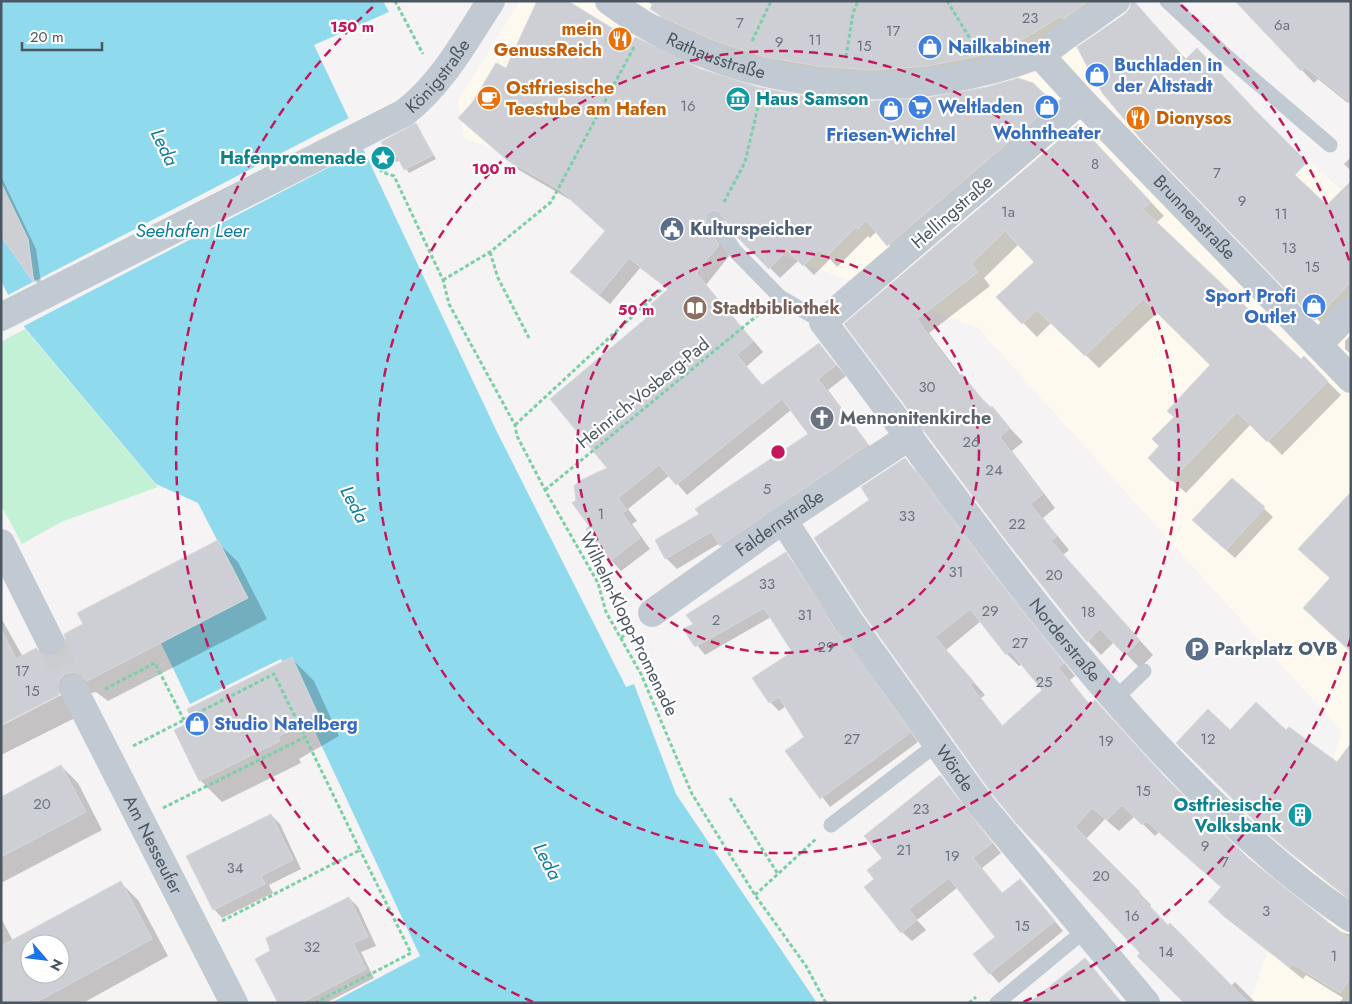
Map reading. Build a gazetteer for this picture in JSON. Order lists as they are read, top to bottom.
{
  "streets": {
    "street": [
      "Rathausstraße",
      "Königstraße",
      "Hellingstraße",
      "Brunnenstraße",
      "Faldernstraße",
      "Norderstraße",
      "Wörde",
      "Am Nesseufer"
    ],
    "path": ["Heinrich-Vosberg-Pad", "Wilhelm-Klopp-Promenade"]
  },
  "crossings": [
    ["Rathausstraße", "Brunnenstraße"],
    ["Hellingstraße", "Brunnenstraße"],
    ["Hellingstraße", "Norderstraße"],
    ["Heinrich-Vosberg-Pad", "Wilhelm-Klopp-Promenade"],
    ["Faldernstraße", "Norderstraße"],
    ["Faldernstraße", "Wörde"]
  ],
  "water": ["Leda", "Seehafen Leer"],
  "places": {
    "restaurant": ["mein GenussReich", "Dionysos"],
    "shop": [
      "Nailkabinett",
      "Buchladen in der Altstadt",
      "Wohntheater",
      "Friesen-Wichtel",
      "Sport Profi Outlet",
      "Studio Natelberg"
    ],
    "cafe": ["Ostfriesische Teestube am Hafen"],
    "museum": ["Haus Samson"],
    "supermarket": ["Weltladen"],
    "place": ["Hafenpromenade"],
    "public building": ["Kulturspeicher"],
    "library": ["Stadtbibliothek"],
    "church": ["Mennonitenkirche"],
    "parking": ["Parkplatz OVB"],
    "building": ["Ostfriesische Volksbank"]
  },
  "house_numbers": [
    "23",
    "7",
    "6a",
    "17",
    "11",
    "9",
    "15",
    "16",
    "8",
    "7",
    "9",
    "1a",
    "11",
    "13",
    "15",
    "30",
    "26",
    "24",
    "5",
    "1",
    "33",
    "22",
    "31",
    "20",
    "33",
    "29",
    "18",
    "31",
    "2",
    "27",
    "29",
    "17",
    "25",
    "15",
    "27",
    "12",
    "19",
    "15",
    "20",
    "23",
    "9",
    "21",
    "19",
    "7",
    "34",
    "20",
    "3",
    "16",
    "15",
    "32",
    "14",
    "1"
  ],
  "scale_bar": "20 m",
  "north": "bottom right",
  "rings": ["150 m", "100 m", "50 m"]
}
